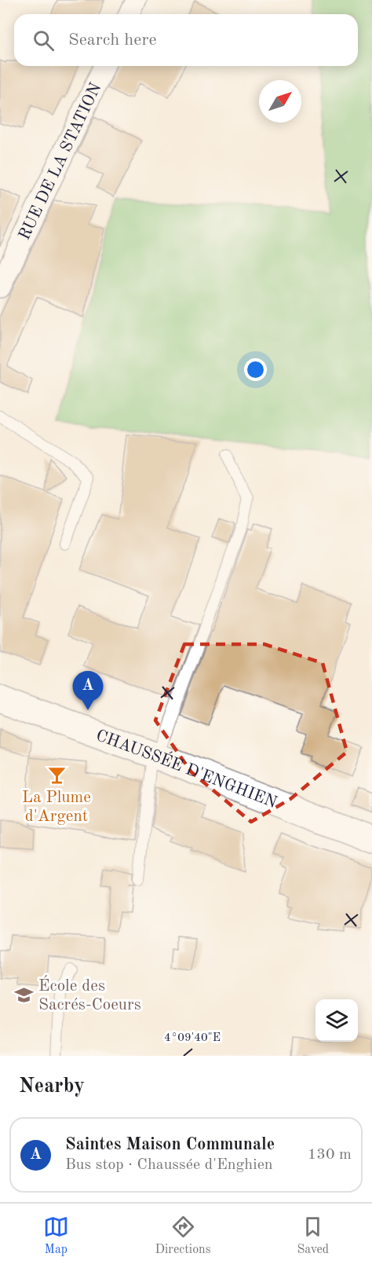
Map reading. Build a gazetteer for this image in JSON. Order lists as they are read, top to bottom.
{
  "streets": {
    "main road": ["CHAUSSÉE D'ENGHIEN"],
    "street": ["RUE DE LA STATION"]
  },
  "places": {
    "bar": ["La Plume d'Argent"],
    "school or university": ["École des Sacrés-Coeurs"]
  },
  "north": "top right",
  "page": {
    "search": "Search here",
    "pins": "A",
    "heading": "Nearby",
    "list": [
      {
        "mark": "A",
        "name": "Saintes Maison Communale",
        "note": "Bus stop · Chaussée d'Enghien",
        "value": "130 m"
      }
    ],
    "nav": ["Map", "Directions", "Saved"]
  },
  "coordinates": ["4°09'40\"E"]
}
